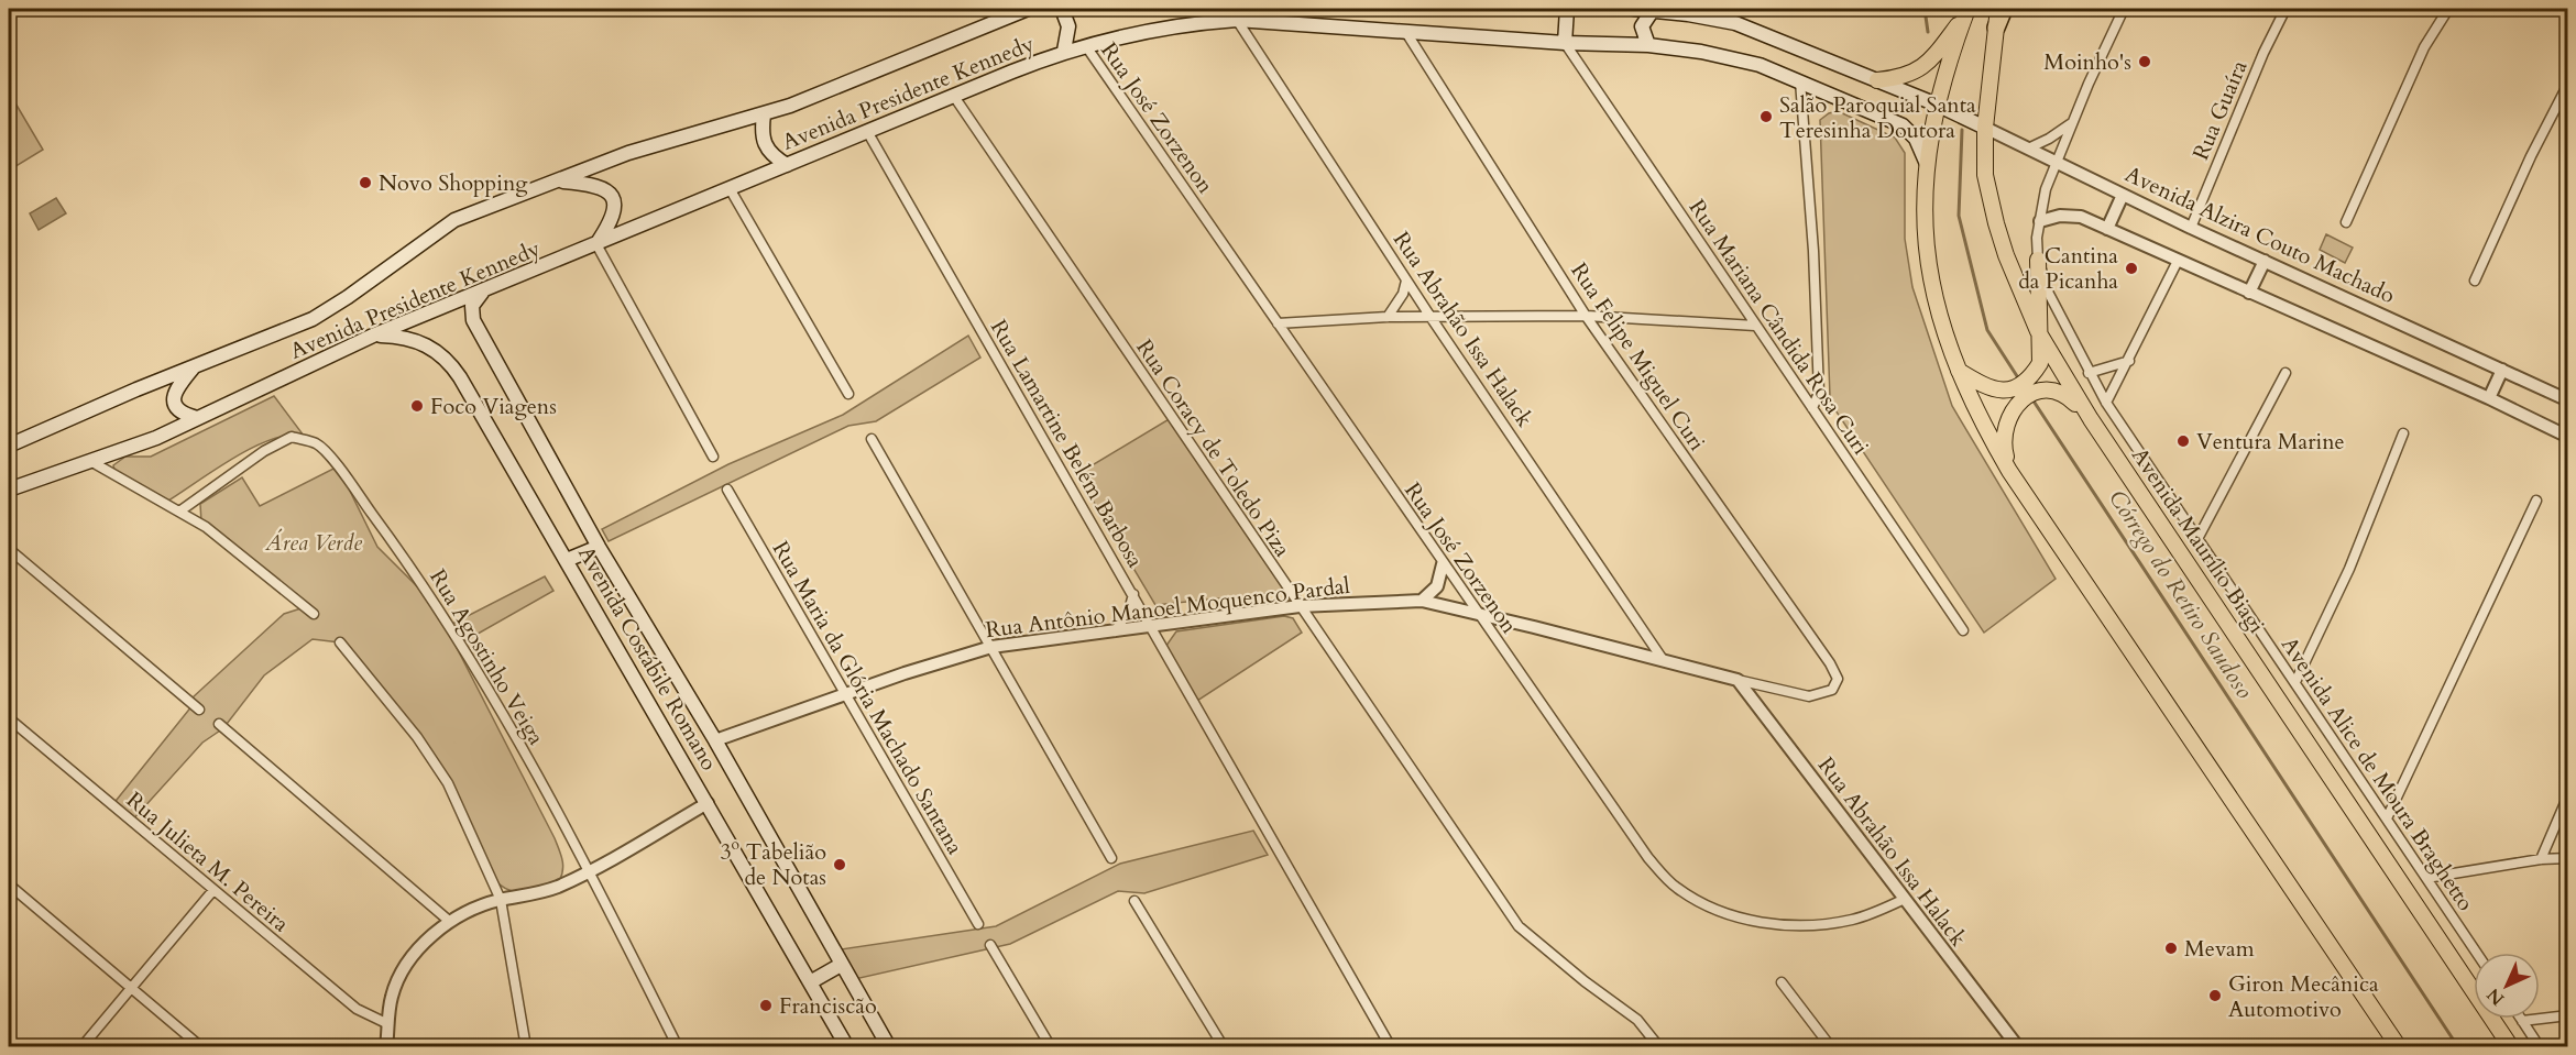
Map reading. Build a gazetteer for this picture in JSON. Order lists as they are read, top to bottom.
{
  "streets": {
    "main road": [
      "Avenida Presidente Kennedy",
      "Avenida Alzira Couto Machado",
      "Avenida Maurílio Biagi",
      "Avenida Costábile Romano"
    ],
    "street": [
      "Rua Guaíra",
      "Rua José Zorzenon",
      "Rua Mariana Cândida Rosa Curi",
      "Rua Abrahão Issa Halack",
      "Rua Felipe Miguel Curi",
      "Rua Lamartine Belém Barbosa",
      "Rua Coracy de Toledo Piza",
      "Rua Antônio Manoel Moquenco Pardal",
      "Rua Agostinho Veiga",
      "Rua Maria da Glória Machado Santana",
      "Avenida Alice de Moura Braghetto",
      "Rua Julieta M. Pereira"
    ]
  },
  "crossings": [
    ["Avenida Presidente Kennedy", "Rua José Zorzenon"],
    ["Avenida Presidente Kennedy", "Rua Mariana Cândida Rosa Curi"],
    ["Avenida Presidente Kennedy", "Rua Abrahão Issa Halack"],
    ["Avenida Presidente Kennedy", "Rua Felipe Miguel Curi"],
    ["Avenida Presidente Kennedy", "Rua Lamartine Belém Barbosa"],
    ["Avenida Presidente Kennedy", "Rua Coracy de Toledo Piza"],
    ["Avenida Presidente Kennedy", "Avenida Costábile Romano"],
    ["Rua Guaíra", "Avenida Alzira Couto Machado"],
    ["Rua José Zorzenon", "Rua Abrahão Issa Halack"],
    ["Rua José Zorzenon", "Rua Antônio Manoel Moquenco Pardal"],
    ["Avenida Alzira Couto Machado", "Avenida Maurílio Biagi"],
    ["Rua Abrahão Issa Halack", "Rua Antônio Manoel Moquenco Pardal"],
    ["Rua Felipe Miguel Curi", "Rua Antônio Manoel Moquenco Pardal"],
    ["Rua Lamartine Belém Barbosa", "Rua Antônio Manoel Moquenco Pardal"],
    ["Rua Coracy de Toledo Piza", "Rua Antônio Manoel Moquenco Pardal"],
    ["Rua Antônio Manoel Moquenco Pardal", "Avenida Costábile Romano"],
    ["Rua Antônio Manoel Moquenco Pardal", "Rua Maria da Glória Machado Santana"]
  ],
  "water": ["Córrego do Retiro Saudoso"],
  "parks": ["Área Verde"],
  "places": [
    "Moinho's",
    "Salão Paroquial Santa Teresinha Doutora",
    "Novo Shopping",
    "Cantina da Picanha",
    "Foco Viagens",
    "Ventura Marine",
    "3º Tabelião de Notas",
    "Mevam",
    "Giron Mecânica Automotivo",
    "Franciscão"
  ],
  "north": "bottom left"
}
